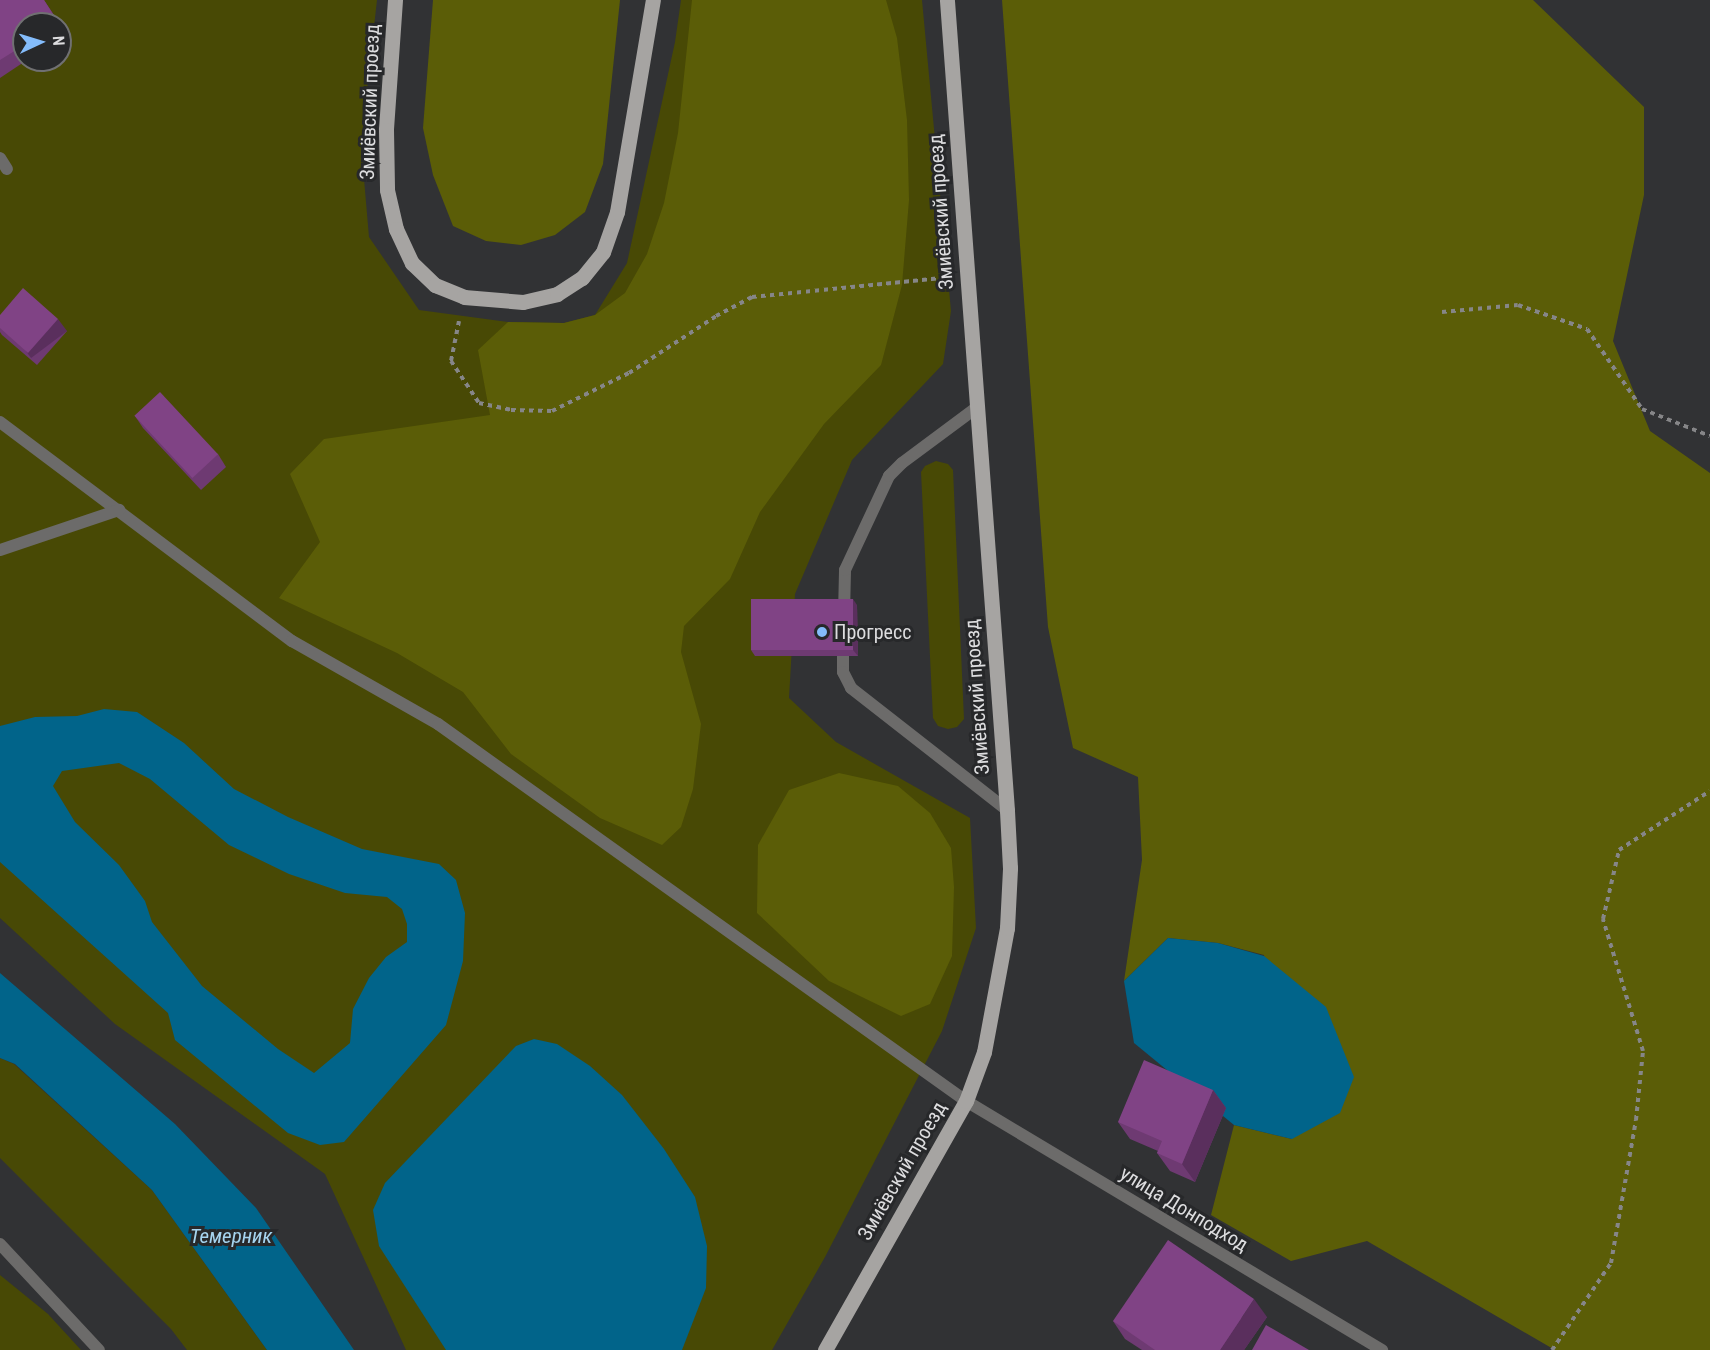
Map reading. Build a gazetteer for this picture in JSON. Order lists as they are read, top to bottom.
{
  "streets": {
    "main road": ["Змиёвский проезд"],
    "street": ["улица Донподход"]
  },
  "crossings": [
    ["Змиёвский проезд", "улица Донподход"]
  ],
  "water": ["Темерник"],
  "places": ["Прогресс"],
  "north": "right"
}
